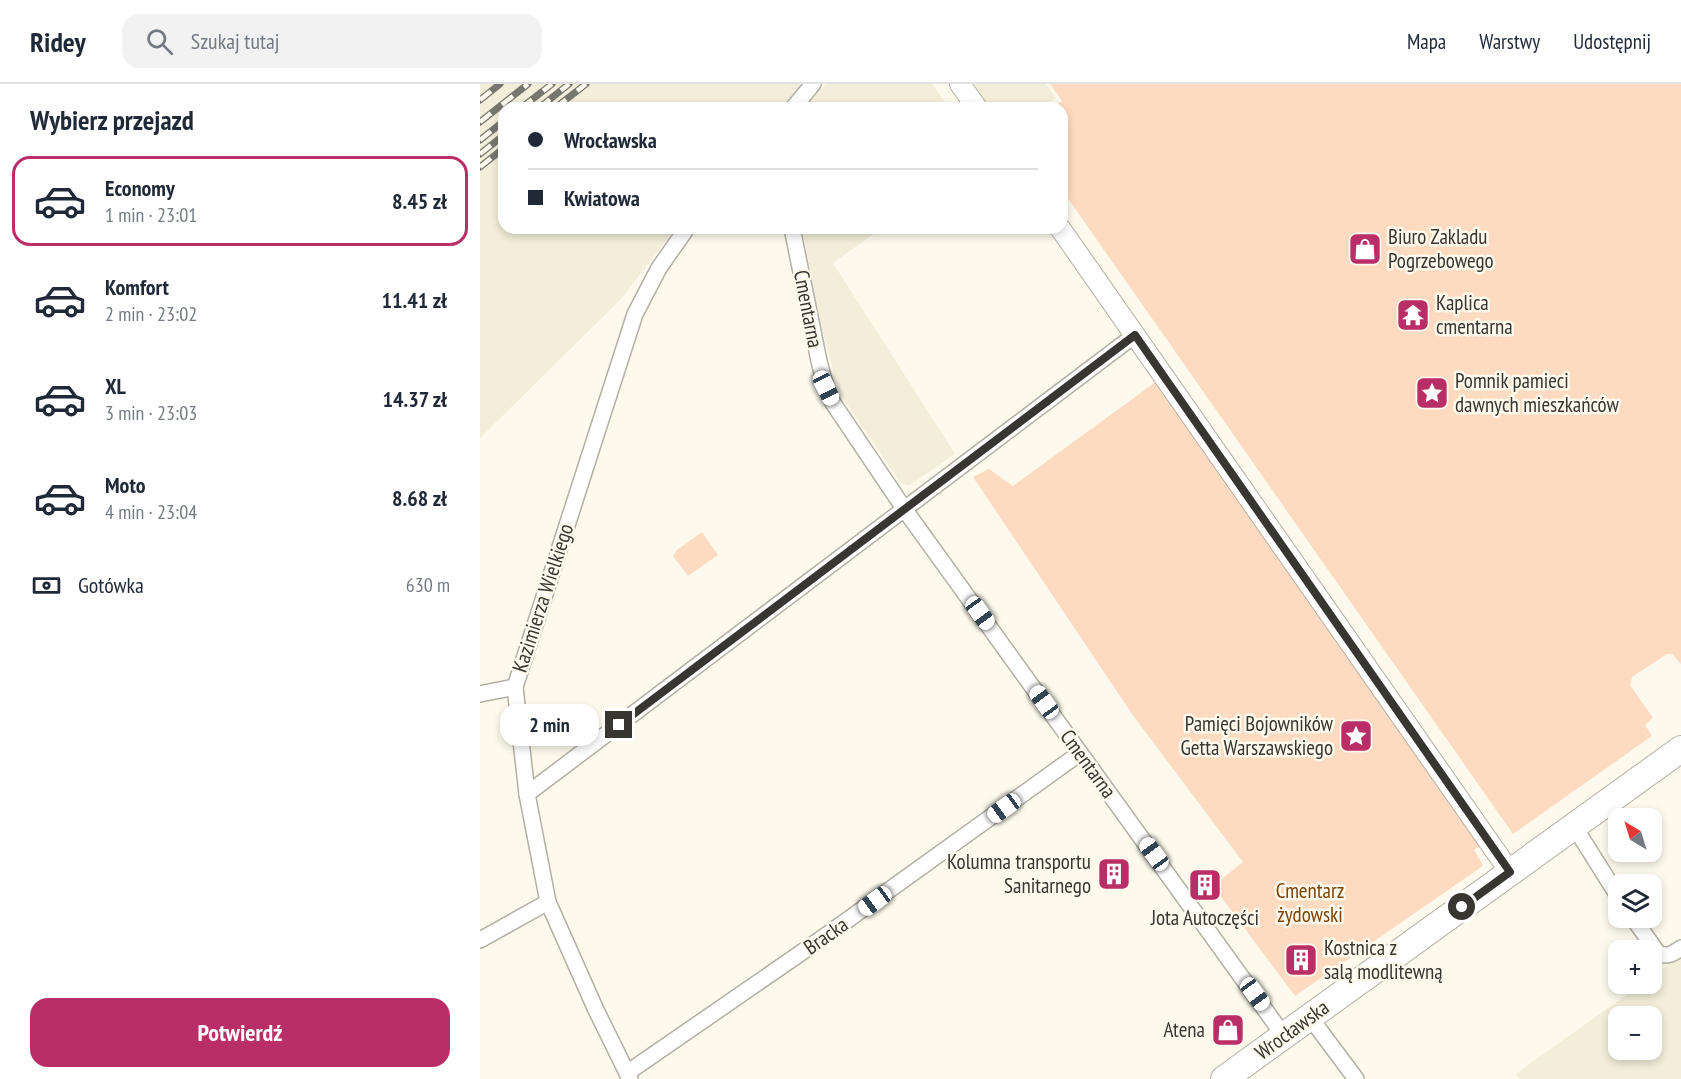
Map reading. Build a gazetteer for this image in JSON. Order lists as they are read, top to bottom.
{
  "streets": {
    "main road": ["Wrocławska"],
    "street": ["Cmentarna", "Kazimierza Wielkiego", "Bracka"]
  },
  "crossings": [
    ["Cmentarna", "Bracka"],
    ["Cmentarna", "Wrocławska"],
    ["Kazimierza Wielkiego", "Bracka"]
  ],
  "parks": ["Cmentarz żydowski"],
  "places": {
    "shop": ["Biuro Zakladu Pogrzebowego", "Atena"],
    "temple": ["Kaplica cmentarna"],
    "place": ["Pomnik pamieci dawnych mieszkańców", "Pamięci Bojowników Getta Warszawskiego"],
    "building": ["Kolumna transportu Sanitarnego", "Jota Autoczęści", "Kostnica z salą modlitewną"]
  },
  "north": "top left",
  "page": {
    "header": "Ridey",
    "search": "Szukaj tutaj",
    "nav": ["Mapa", "Warstwy", "Udostępnij"],
    "heading": "Wybierz przejazd",
    "banner": ["Wrocławska", "Kwiatowa"],
    "list": [
      {
        "name": "Economy",
        "note": "1 min · 23:01",
        "value": "8.45 zł"
      },
      {
        "name": "Komfort",
        "note": "2 min · 23:02",
        "value": "11.41 zł"
      },
      {
        "name": "XL",
        "note": "3 min · 23:03",
        "value": "14.37 zł"
      },
      {
        "name": "Moto",
        "note": "4 min · 23:04",
        "value": "8.68 zł"
      }
    ],
    "pay": ["Gotówka", "630 m"],
    "bubble": "2 min",
    "map_buttons": ["+", "−"],
    "buttons": "Potwierdź"
  }
}
